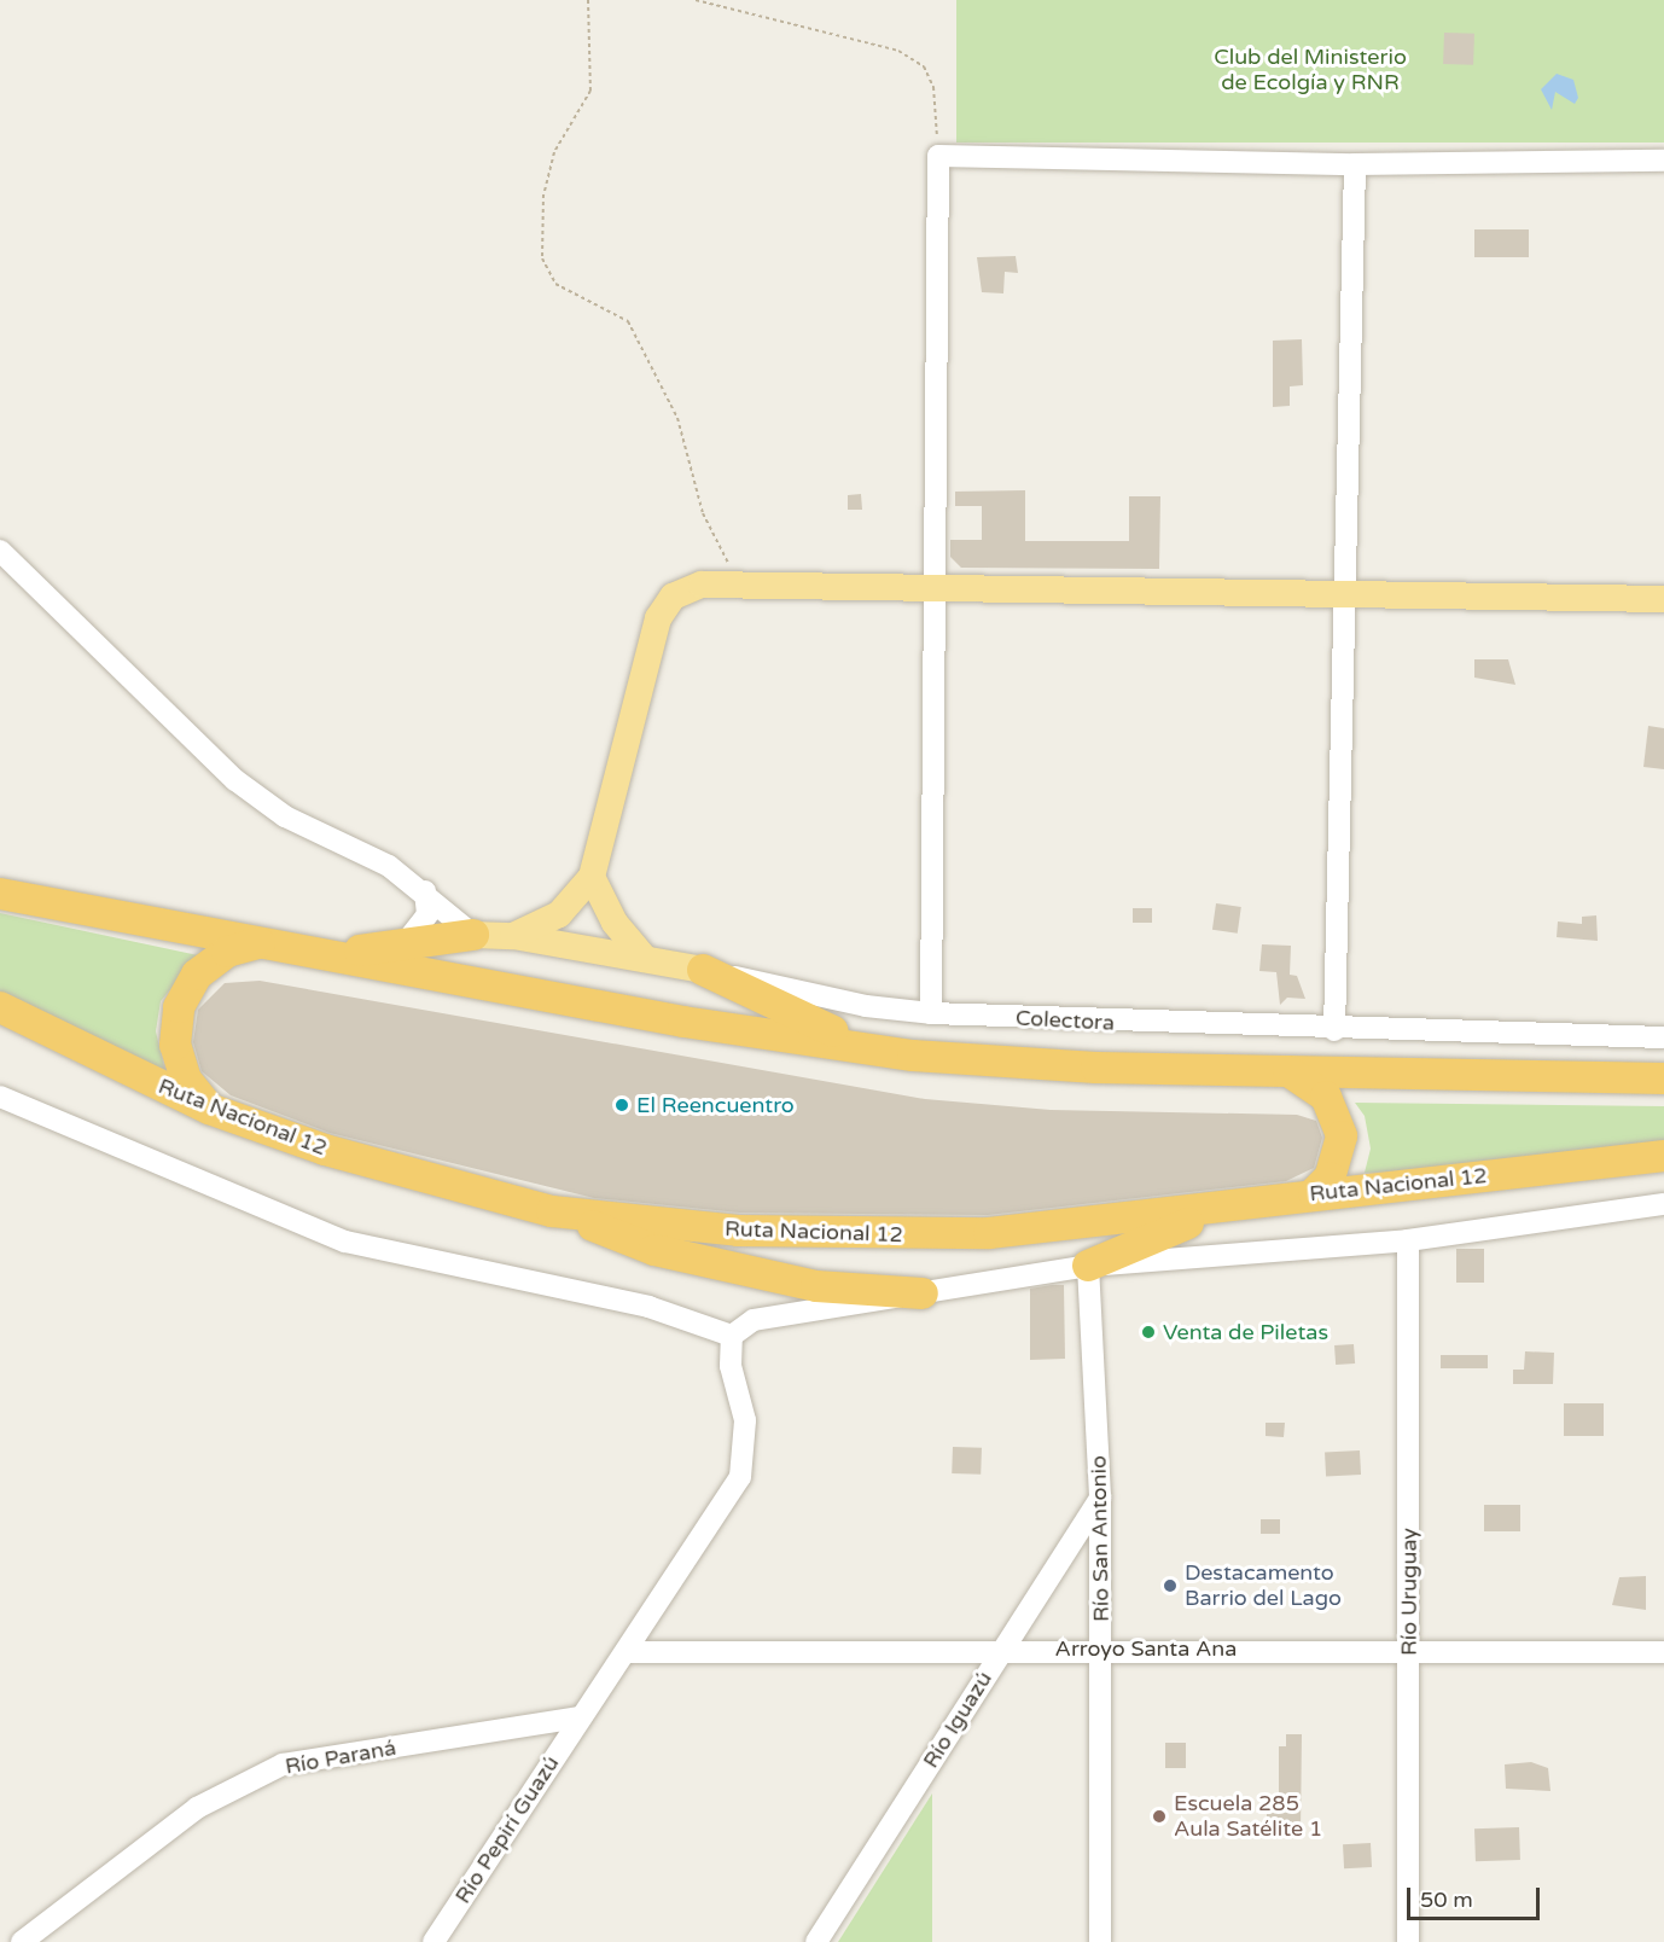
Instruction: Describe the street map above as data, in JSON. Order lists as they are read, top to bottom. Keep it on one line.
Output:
{"streets":{"highway":["Ruta Nacional 12"],"main road":["Colectora"],"street":["Río San Antonio","Río Uruguay","Arroyo Santa Ana","Río Iguazú","Río Paraná","Río Pepirí Guazú"]},"crossings":[["Río San Antonio","Arroyo Santa Ana"],["Río San Antonio","Río Iguazú"],["Río Uruguay","Arroyo Santa Ana"],["Arroyo Santa Ana","Río Iguazú"],["Arroyo Santa Ana","Río Pepirí Guazú"],["Río Paraná","Río Pepirí Guazú"]],"parks":["Club del Ministerio de Ecolgía y RNR"],"places":["El Reencuentro","Venta de Piletas","Destacamento Barrio del Lago","Escuela 285 Aula Satélite 1"],"scale_bar":"50 m"}
